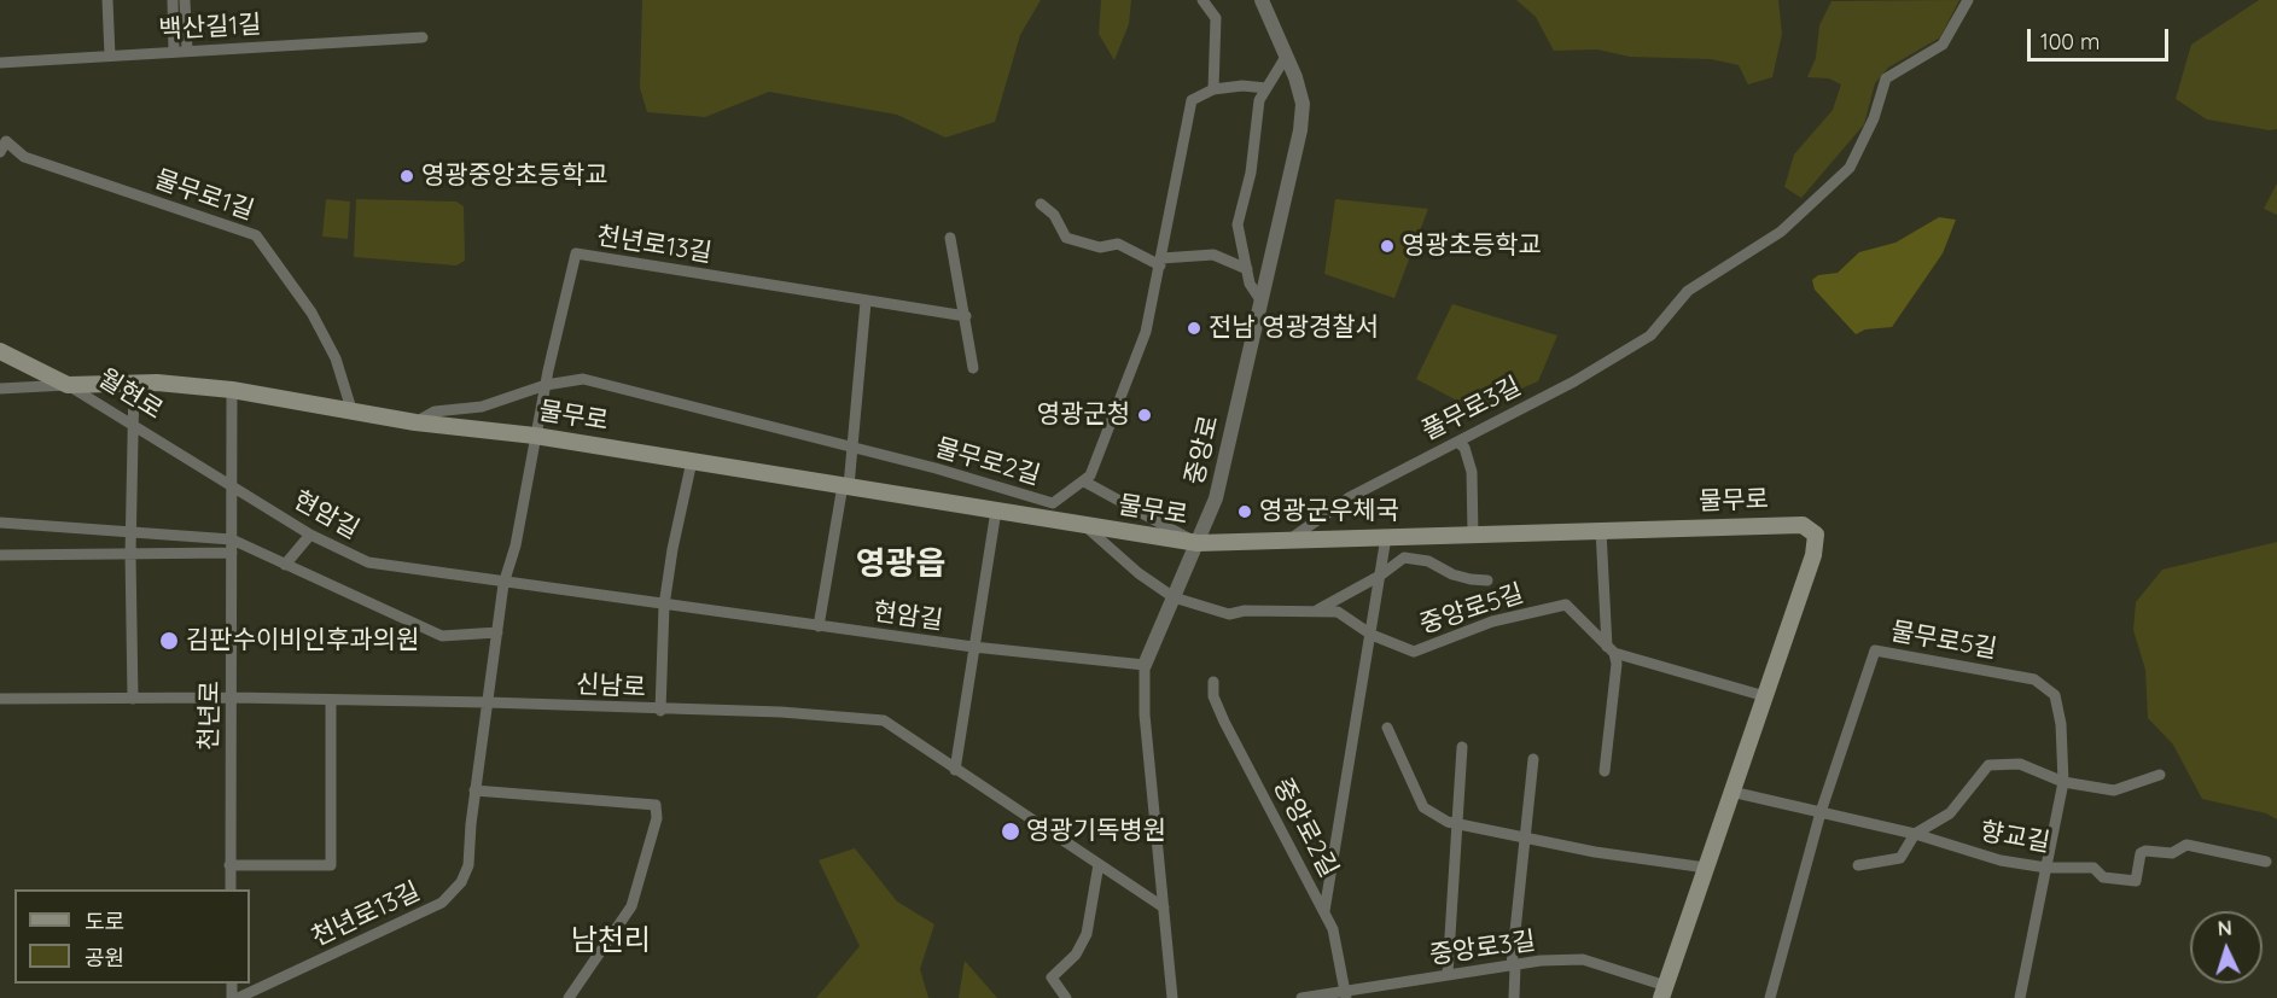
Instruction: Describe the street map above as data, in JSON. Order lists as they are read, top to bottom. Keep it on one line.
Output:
{"streets":{"main road":["월현로","물무로"],"street":["백산길1길","물무로1길","천년로13길","풀무로3길","중앙로","물무로2길","현암길","중앙로5길","물무로5길","신남로","천년로","중앙로2길","향교길","중앙로3길"]},"crossings":[["물무로1길","물무로"],["천년로13길","물무로"],["천년로13길","물무로2길"],["천년로13길","현암길"],["천년로13길","신남로"],["월현로","물무로"],["월현로","현암길"],["월현로","천년로"],["풀무로3길","물무로"],["물무로","중앙로"],["물무로","물무로2길"],["물무로","중앙로5길"],["물무로","천년로"],["물무로","향교길"],["물무로","중앙로3길"],["중앙로","현암길"],["중앙로","중앙로5길"],["중앙로","신남로"],["현암길","천년로"],["물무로5길","향교길"],["신남로","천년로"],["중앙로2길","중앙로3길"]],"districts":["영광읍","남천리"],"places":["영광중앙초등학교","영광초등학교","전남 영광경찰서","영광군청","영광군우체국","김판수이비인후과의원","영광기독병원"],"legend":["도로","공원"],"scale_bar":"100 m","north":"top"}
